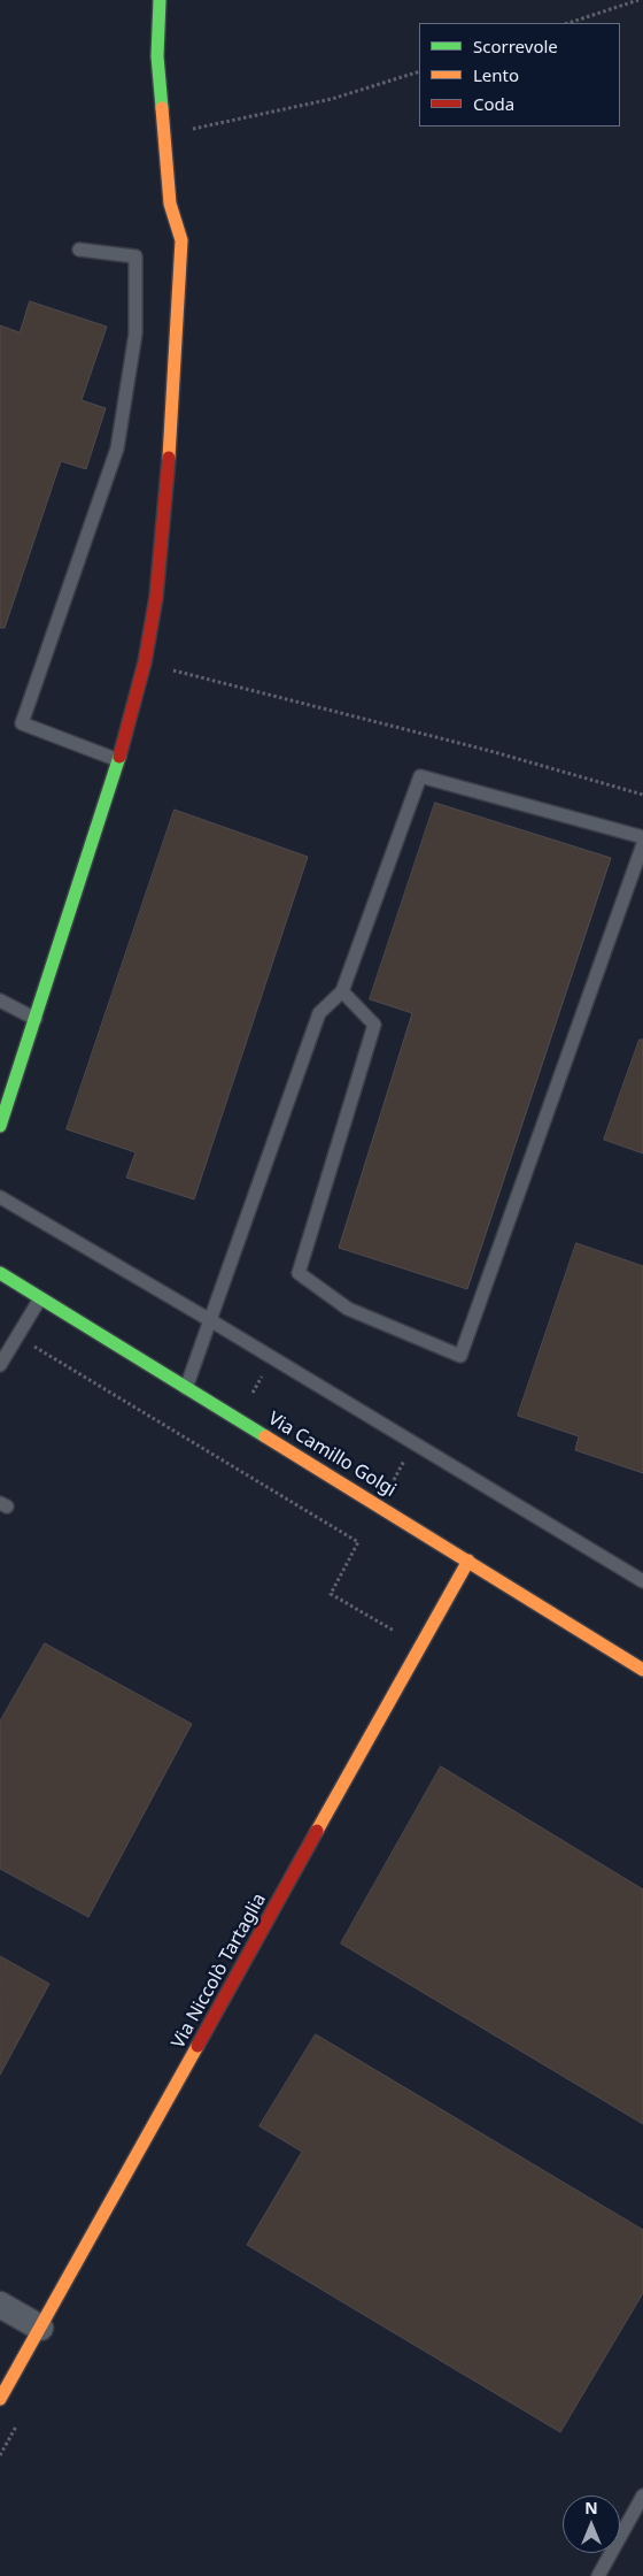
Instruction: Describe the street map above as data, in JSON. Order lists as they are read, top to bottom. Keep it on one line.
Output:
{"streets":{"street":["Via Camillo Golgi","Via Niccolò Tartaglia"]},"crossings":[["Via Camillo Golgi","Via Niccolò Tartaglia"]],"legend":["Scorrevole","Lento","Coda"],"north":"top"}
